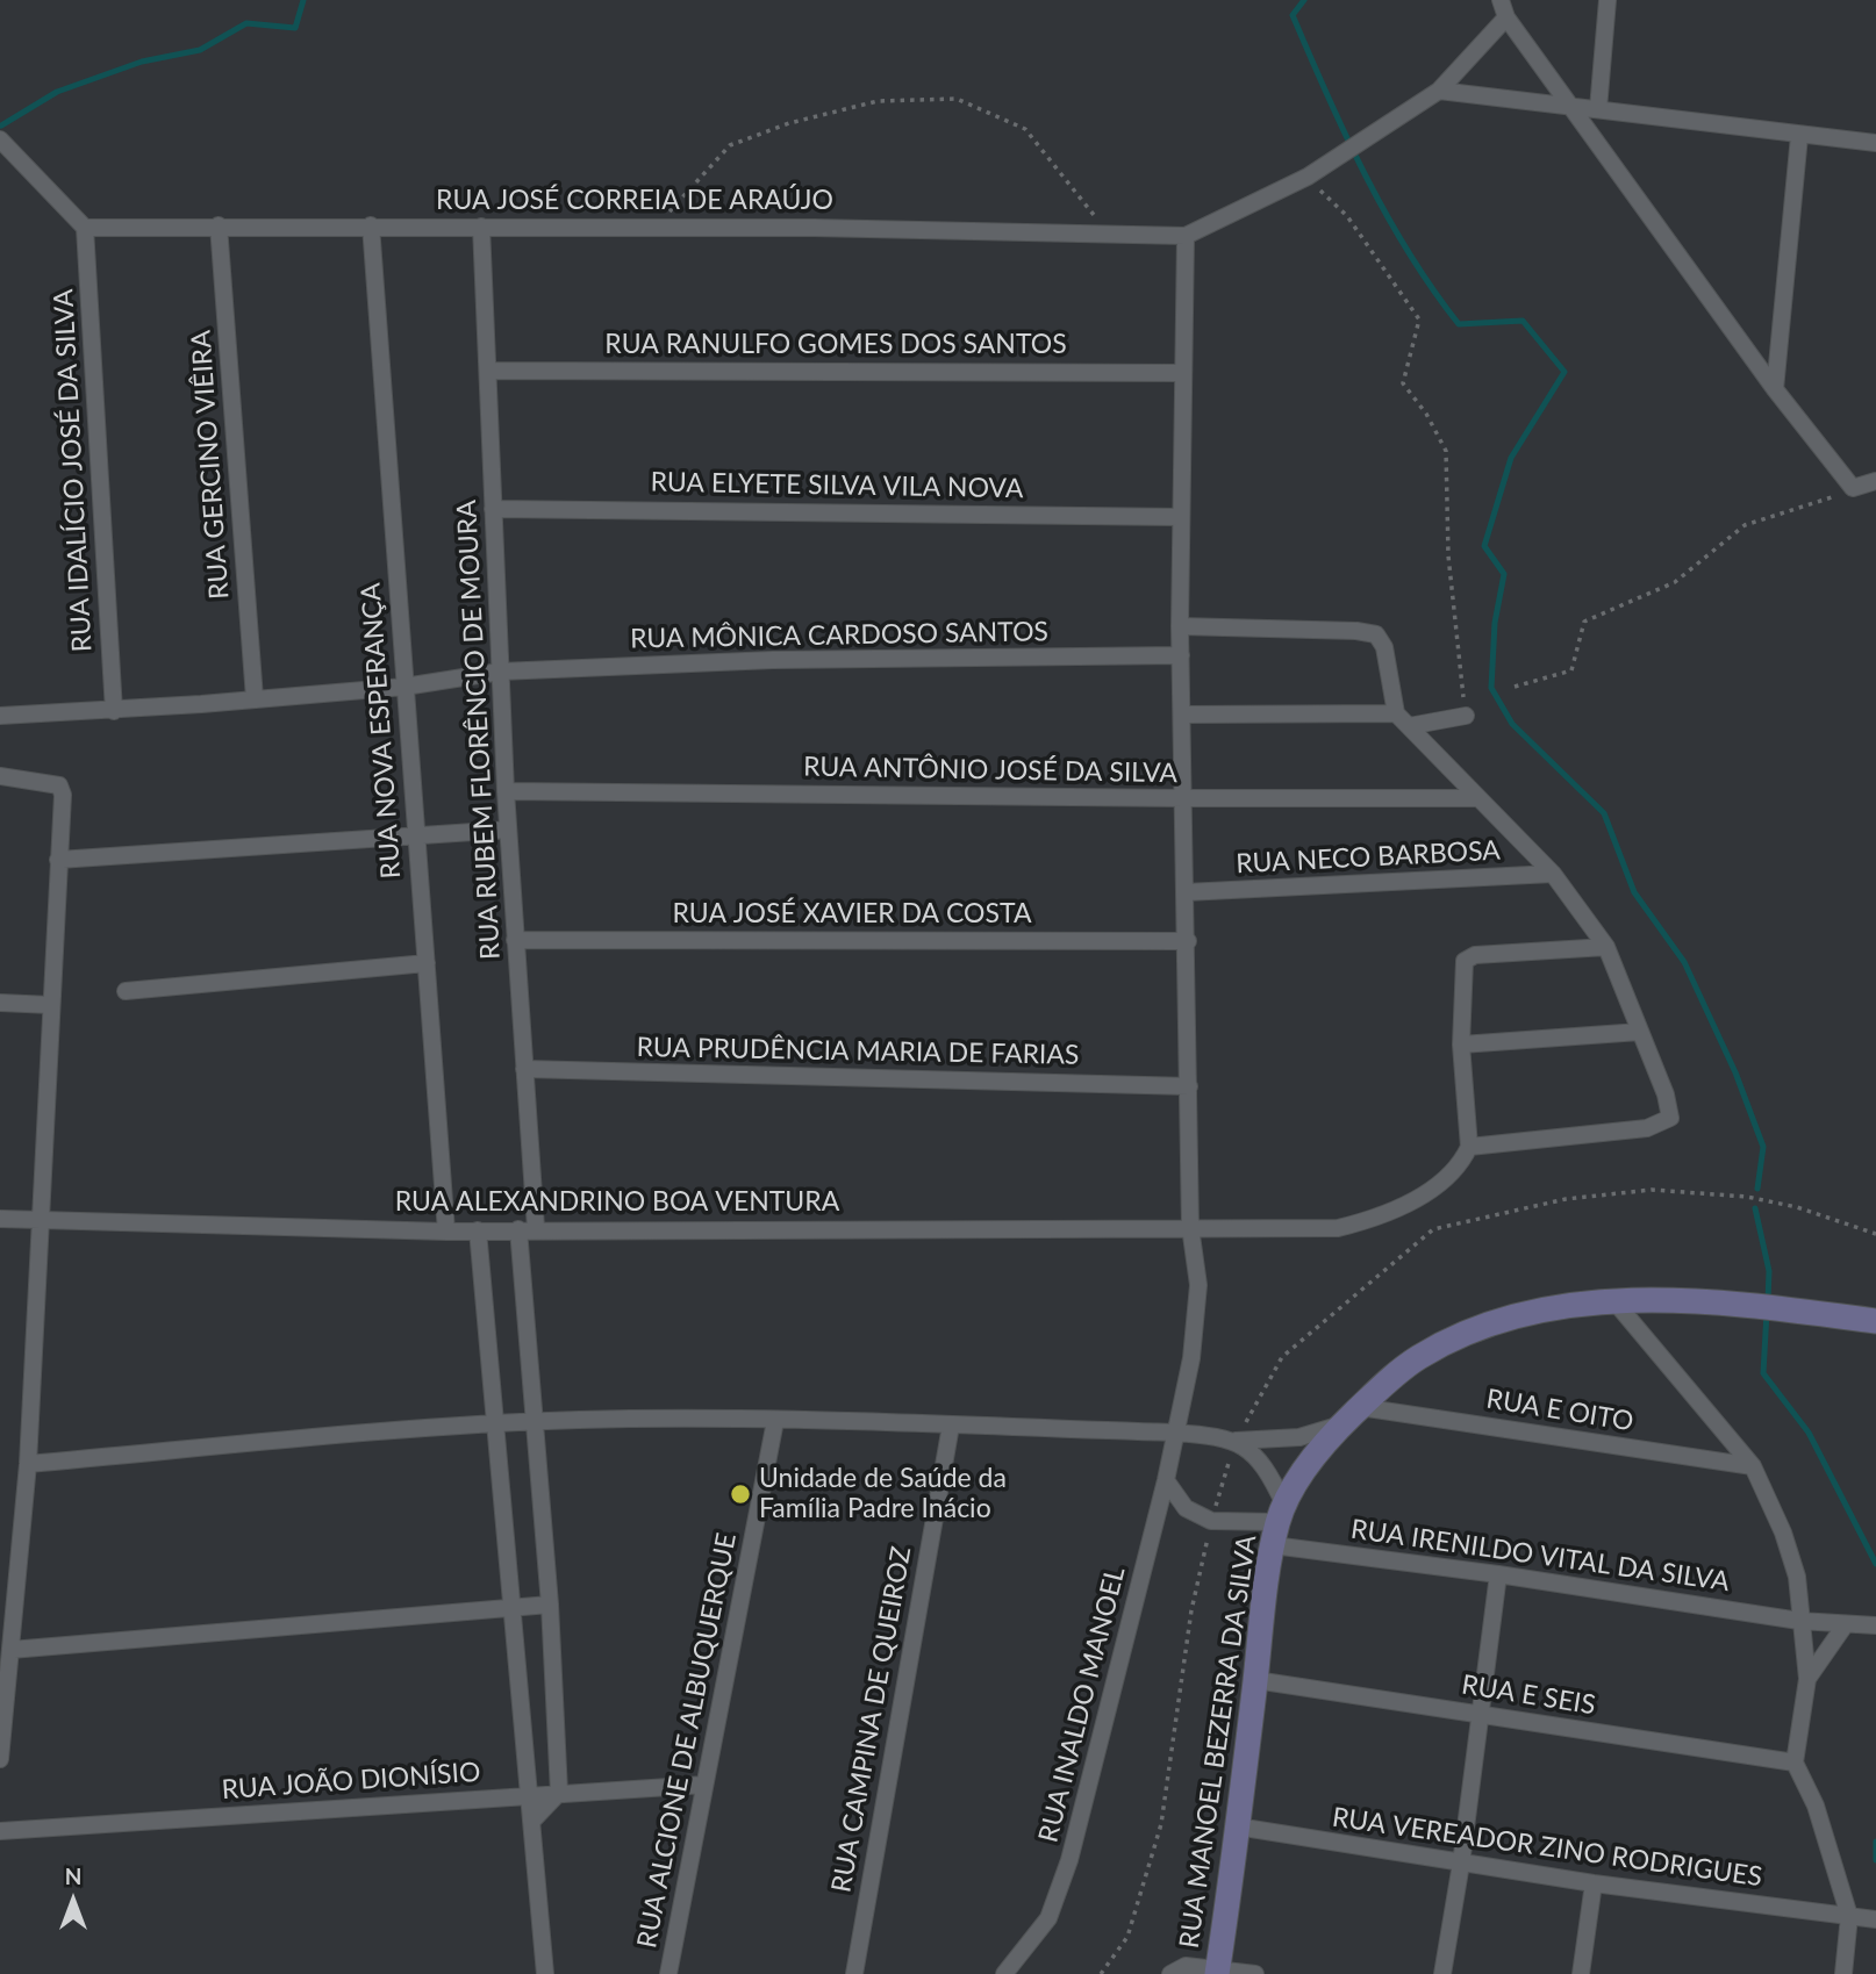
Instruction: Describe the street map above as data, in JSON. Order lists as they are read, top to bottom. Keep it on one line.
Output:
{"streets":{"street":["RUA JOSÉ CORREIA DE ARAÚJO","RUA RANULFO GOMES DOS SANTOS","RUA GERCINO VIÊIRA","RUA IDALÍCIO JOSÉ DA SILVA","RUA ELYETE SILVA VILA NOVA","RUA MÔNICA CARDOSO SANTOS","RUA RUBEM FLORÊNCIO DE MOURA","RUA NOVA ESPERANÇA","RUA ANTÔNIO JOSÉ DA SILVA","RUA NECO BARBOSA","RUA JOSÉ XAVIER DA COSTA","RUA PRUDÊNCIA MARIA DE FARIAS","RUA ALEXANDRINO BOA VENTURA","RUA E OITO","RUA IRENILDO VITAL DA SILVA","RUA E SEIS","RUA INALDO MANOEL","RUA CAMPINA DE QUEIROZ","RUA ALCIONE DE ALBUQUERQUE","RUA MANOEL BEZERRA DA SILVA","RUA JOÃO DIONÍSIO","RUA VEREADOR ZINO RODRIGUES"]},"crossings":[["RUA JOSÉ CORREIA DE ARAÚJO","RUA GERCINO VIÊIRA"],["RUA JOSÉ CORREIA DE ARAÚJO","RUA IDALÍCIO JOSÉ DA SILVA"],["RUA JOSÉ CORREIA DE ARAÚJO","RUA RUBEM FLORÊNCIO DE MOURA"],["RUA JOSÉ CORREIA DE ARAÚJO","RUA NOVA ESPERANÇA"],["RUA JOSÉ CORREIA DE ARAÚJO","RUA INALDO MANOEL"],["RUA RANULFO GOMES DOS SANTOS","RUA RUBEM FLORÊNCIO DE MOURA"],["RUA RANULFO GOMES DOS SANTOS","RUA INALDO MANOEL"],["RUA GERCINO VIÊIRA","RUA MÔNICA CARDOSO SANTOS"],["RUA IDALÍCIO JOSÉ DA SILVA","RUA MÔNICA CARDOSO SANTOS"],["RUA ELYETE SILVA VILA NOVA","RUA RUBEM FLORÊNCIO DE MOURA"],["RUA ELYETE SILVA VILA NOVA","RUA INALDO MANOEL"],["RUA MÔNICA CARDOSO SANTOS","RUA RUBEM FLORÊNCIO DE MOURA"],["RUA MÔNICA CARDOSO SANTOS","RUA NOVA ESPERANÇA"],["RUA MÔNICA CARDOSO SANTOS","RUA INALDO MANOEL"],["RUA RUBEM FLORÊNCIO DE MOURA","RUA ANTÔNIO JOSÉ DA SILVA"],["RUA RUBEM FLORÊNCIO DE MOURA","RUA JOSÉ XAVIER DA COSTA"],["RUA RUBEM FLORÊNCIO DE MOURA","RUA PRUDÊNCIA MARIA DE FARIAS"],["RUA RUBEM FLORÊNCIO DE MOURA","RUA ALEXANDRINO BOA VENTURA"],["RUA RUBEM FLORÊNCIO DE MOURA","RUA JOÃO DIONÍSIO"],["RUA NOVA ESPERANÇA","RUA ALEXANDRINO BOA VENTURA"],["RUA ANTÔNIO JOSÉ DA SILVA","RUA INALDO MANOEL"],["RUA NECO BARBOSA","RUA INALDO MANOEL"],["RUA JOSÉ XAVIER DA COSTA","RUA INALDO MANOEL"],["RUA PRUDÊNCIA MARIA DE FARIAS","RUA INALDO MANOEL"],["RUA ALEXANDRINO BOA VENTURA","RUA INALDO MANOEL"],["RUA E OITO","RUA MANOEL BEZERRA DA SILVA"],["RUA IRENILDO VITAL DA SILVA","RUA MANOEL BEZERRA DA SILVA"],["RUA E SEIS","RUA MANOEL BEZERRA DA SILVA"],["RUA ALCIONE DE ALBUQUERQUE","RUA JOÃO DIONÍSIO"],["RUA MANOEL BEZERRA DA SILVA","RUA VEREADOR ZINO RODRIGUES"]],"places":["Unidade de Saúde da Família Padre Inácio"],"north":"top"}
